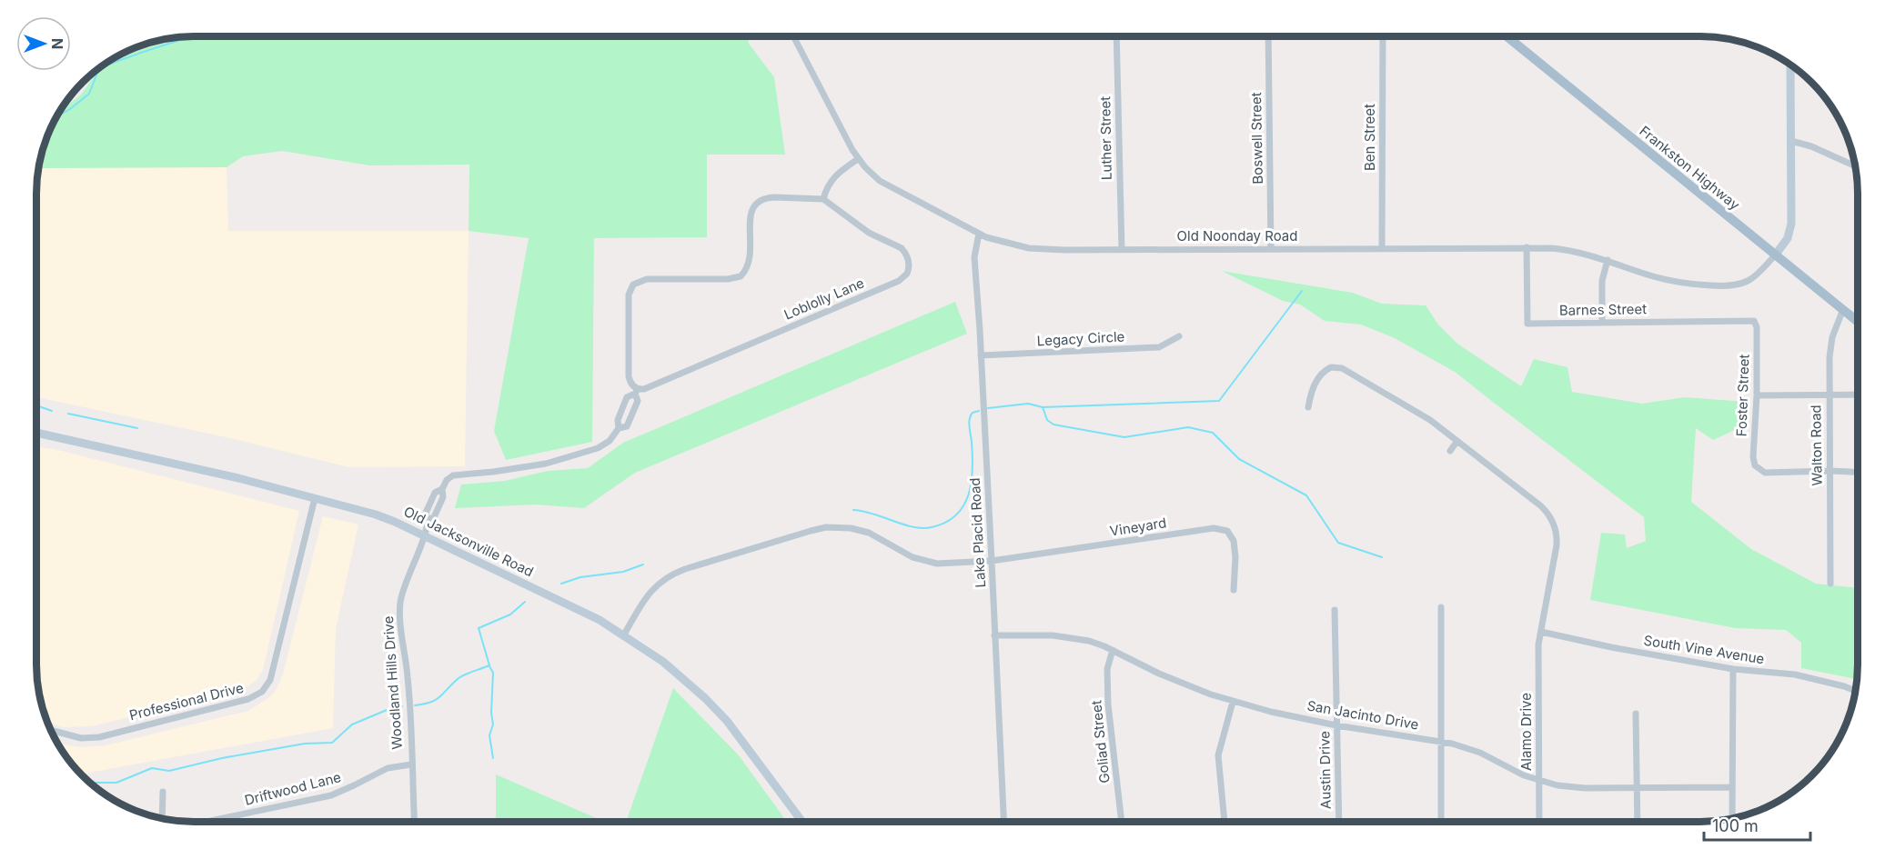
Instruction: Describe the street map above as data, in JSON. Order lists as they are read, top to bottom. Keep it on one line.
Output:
{"streets":{"main road":["Frankston Highway","Old Jacksonville Road"],"street":["Ben Street","Luther Street","Boswell Street","Old Noonday Road","Loblolly Lane","Barnes Street","Legacy Circle","Foster Street","Walton Road","Vineyard","Lake Placid Road","South Vine Avenue","Woodland Hills Drive","Professional Drive","San Jacinto Drive","Alamo Drive","Goliad Street","Austin Drive","Driftwood Lane"]},"crossings":[["Ben Street","Old Noonday Road"],["Luther Street","Old Noonday Road"],["Boswell Street","Old Noonday Road"],["Frankston Highway","Old Noonday Road"],["Frankston Highway","Walton Road"],["Old Noonday Road","Barnes Street"],["Old Noonday Road","Lake Placid Road"],["Barnes Street","Foster Street"],["Legacy Circle","Lake Placid Road"],["Foster Street","Walton Road"],["Vineyard","Lake Placid Road"],["Lake Placid Road","San Jacinto Drive"],["Old Jacksonville Road","Woodland Hills Drive"],["Old Jacksonville Road","Professional Drive"],["South Vine Avenue","Alamo Drive"],["Woodland Hills Drive","Driftwood Lane"],["San Jacinto Drive","Alamo Drive"],["San Jacinto Drive","Goliad Street"],["San Jacinto Drive","Austin Drive"]],"scale_bar":"100 m","north":"right"}
